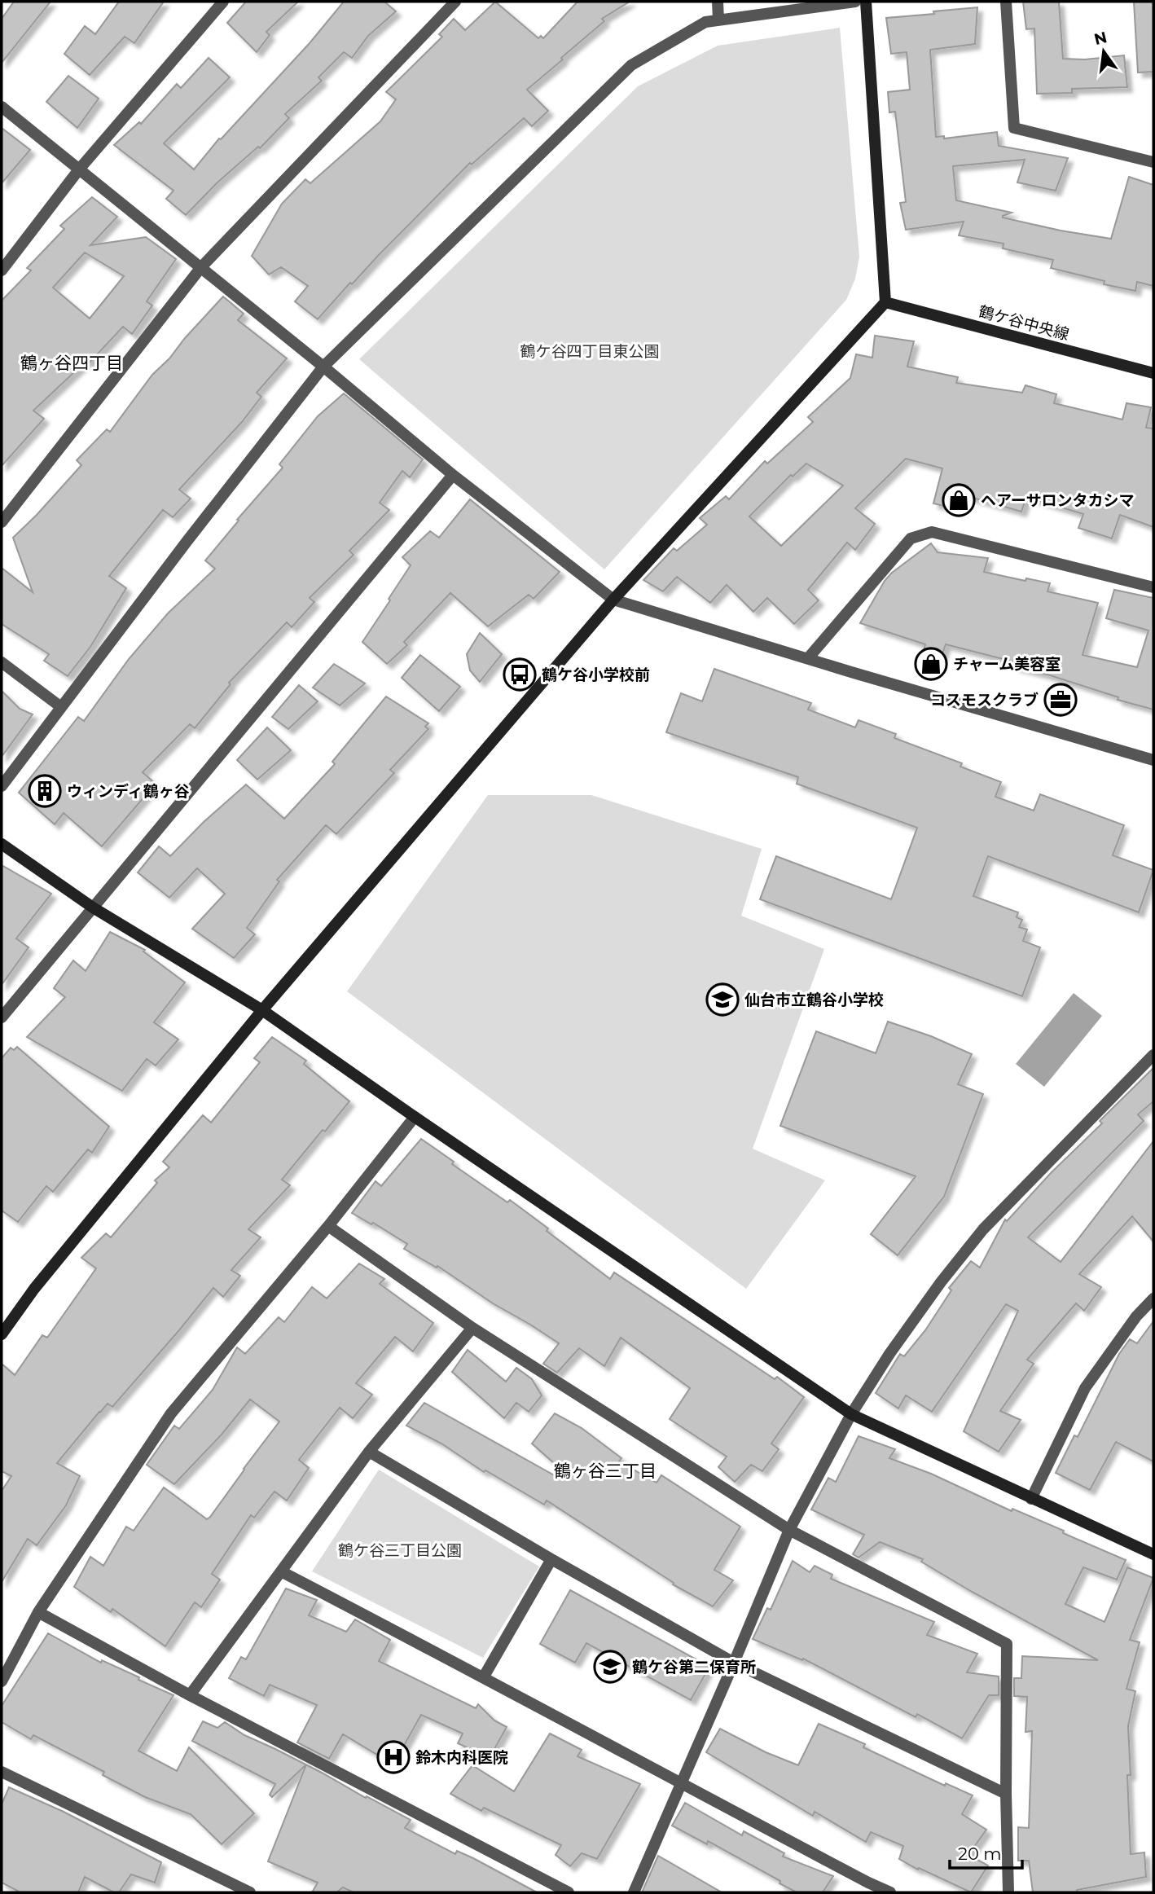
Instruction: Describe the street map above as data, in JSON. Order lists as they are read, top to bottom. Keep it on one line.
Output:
{"streets":{"street":["鶴ケ谷中央線"]},"districts":["鶴ヶ谷四丁目","鶴ヶ谷三丁目"],"parks":["鶴ケ谷四丁目東公園","鶴ケ谷三丁目公園"],"places":{"shop":["ヘアーサロンタカシマ","チャーム美容室"],"bus stop":["鶴ケ谷小学校前"],"office":["コスモスクラブ"],"building":["ウィンディ鶴ヶ谷"],"school or university":["仙台市立鶴谷小学校","鶴ケ谷第二保育所"],"hospital":["鈴木内科医院"]},"scale_bar":"20 m","north":"top"}
